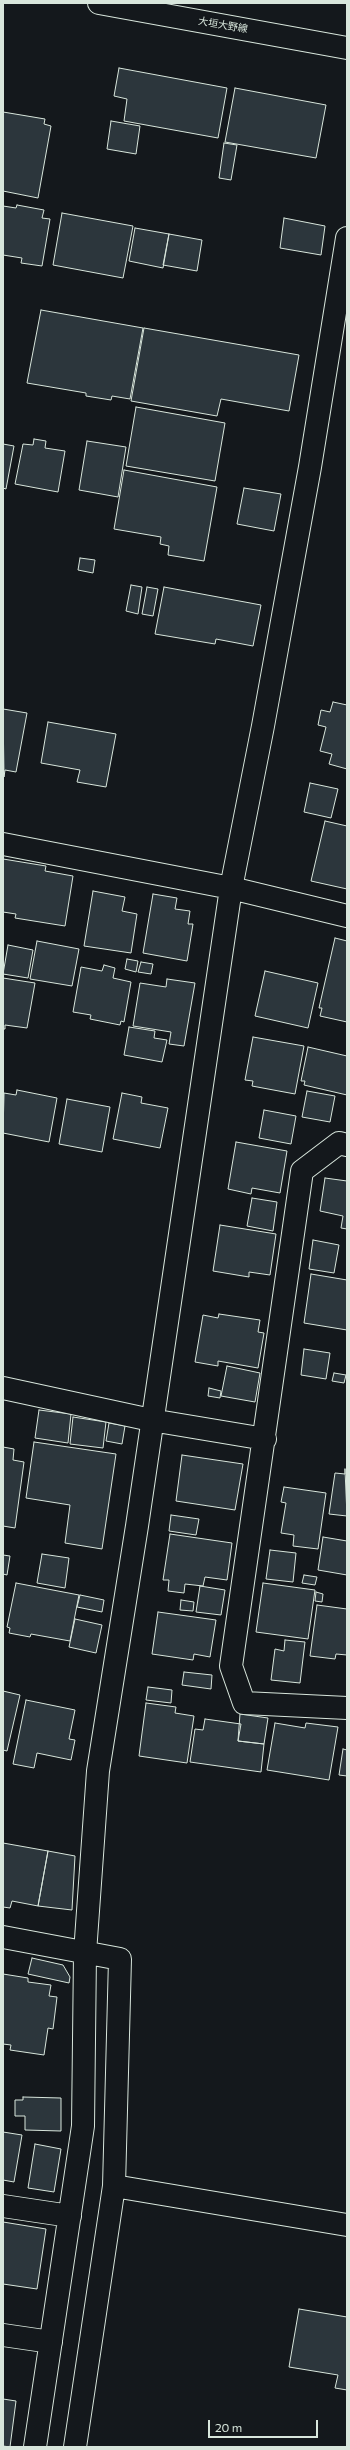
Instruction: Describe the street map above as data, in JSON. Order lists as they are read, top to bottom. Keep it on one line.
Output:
{"streets":{"street":["大垣大野線"]},"scale_bar":"20 m"}
